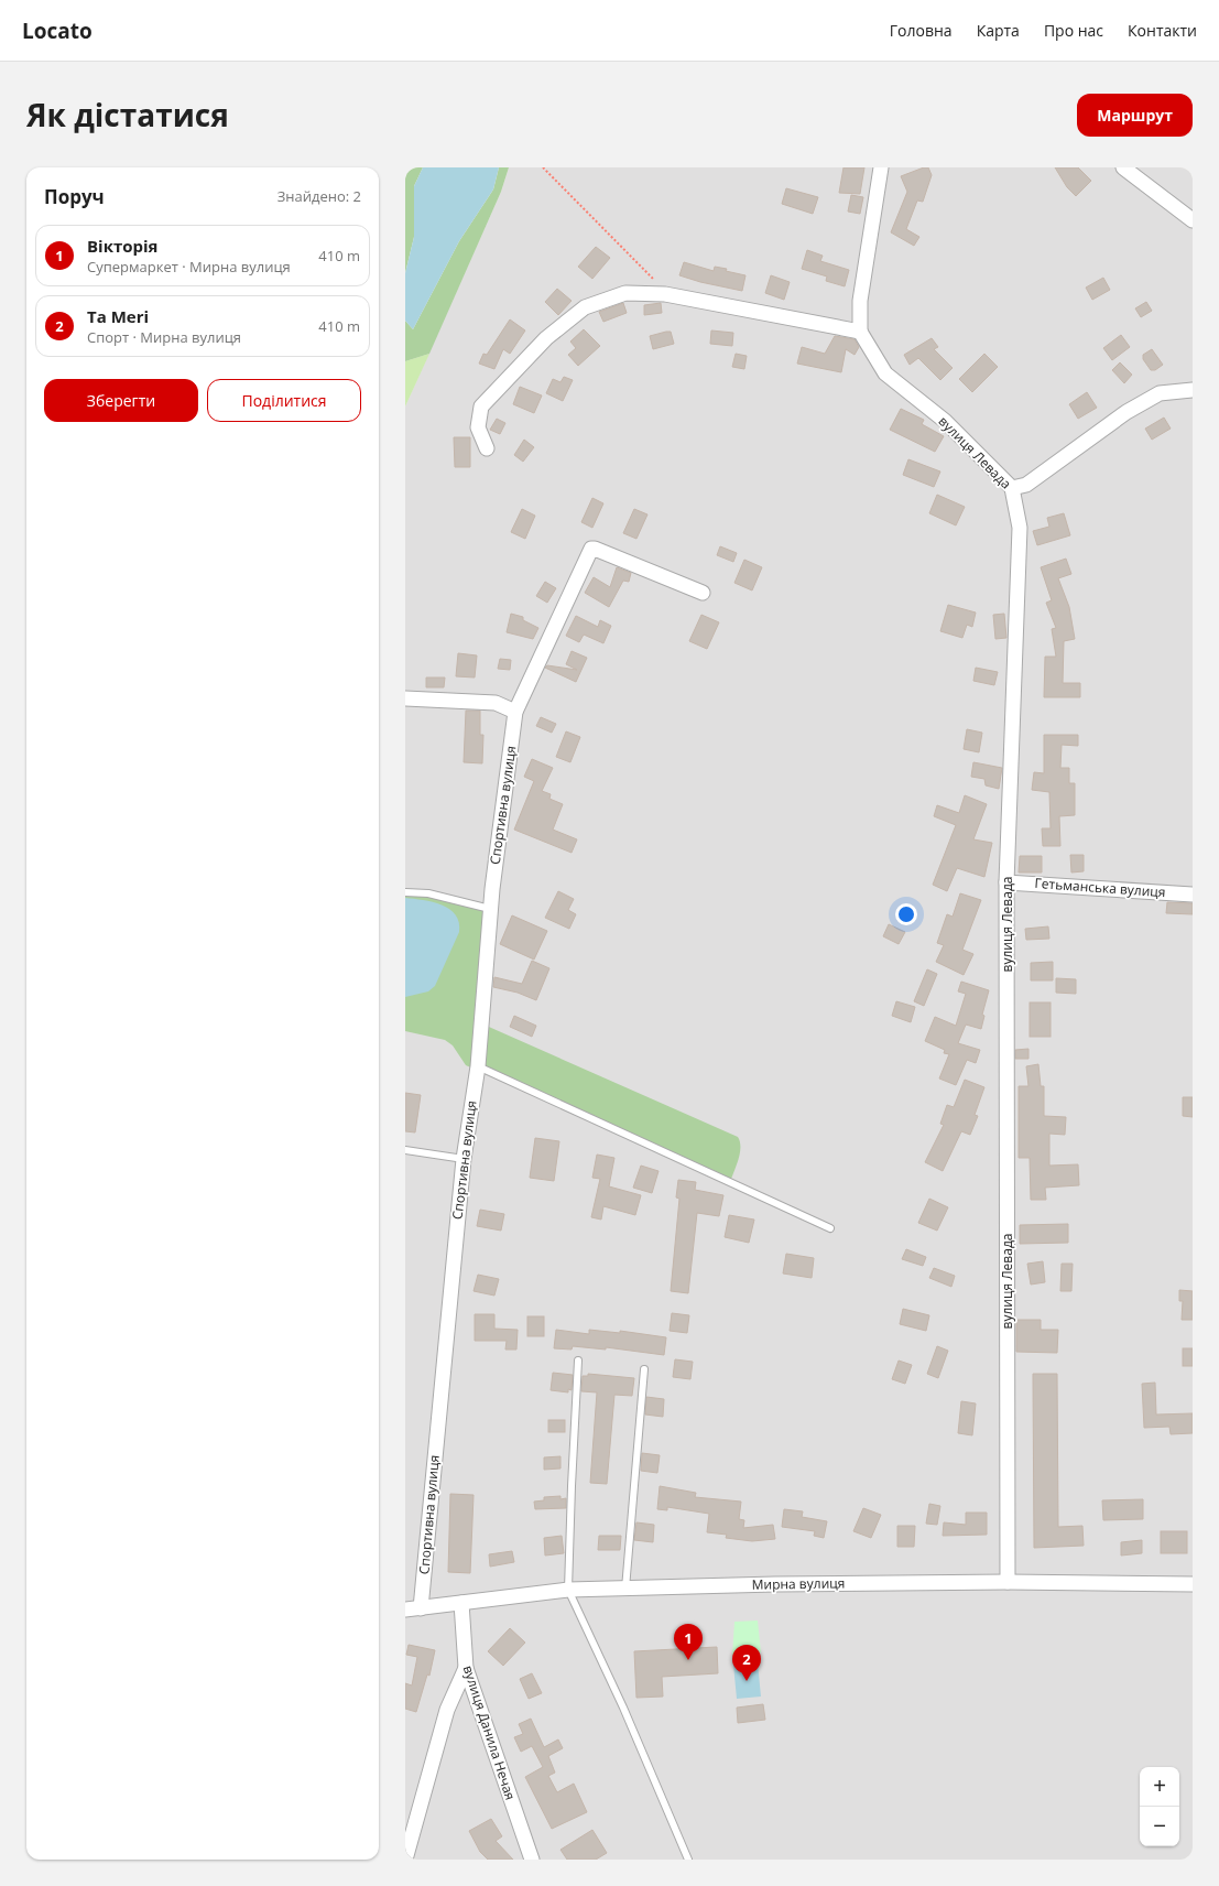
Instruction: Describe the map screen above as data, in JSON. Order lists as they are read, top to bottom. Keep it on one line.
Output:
{"streets":{"street":["вулиця Левада","Спортивна вулиця","Гетьманська вулиця","Мирна вулиця","вулиця Данила Нечая"]},"crossings":[["вулиця Левада","Гетьманська вулиця"],["вулиця Левада","Мирна вулиця"],["Спортивна вулиця","Мирна вулиця"],["Мирна вулиця","вулиця Данила Нечая"]],"page":{"header":"Locato","nav":["Головна","Карта","Про нас","Контакти"],"title":"Як дістатися","buttons":["Маршрут",["Зберегти","Поділитися"]],"heading":["Поруч","Знайдено: 2"],"list":[{"mark":"1","name":"Вікторія","note":"Супермаркет · Мирна вулиця","value":"410 m"},{"mark":"2","name":"Ta Meri","note":"Спорт · Мирна вулиця","value":"410 m"}],"pins":["1","2"],"map_buttons":["+","−"]}}
